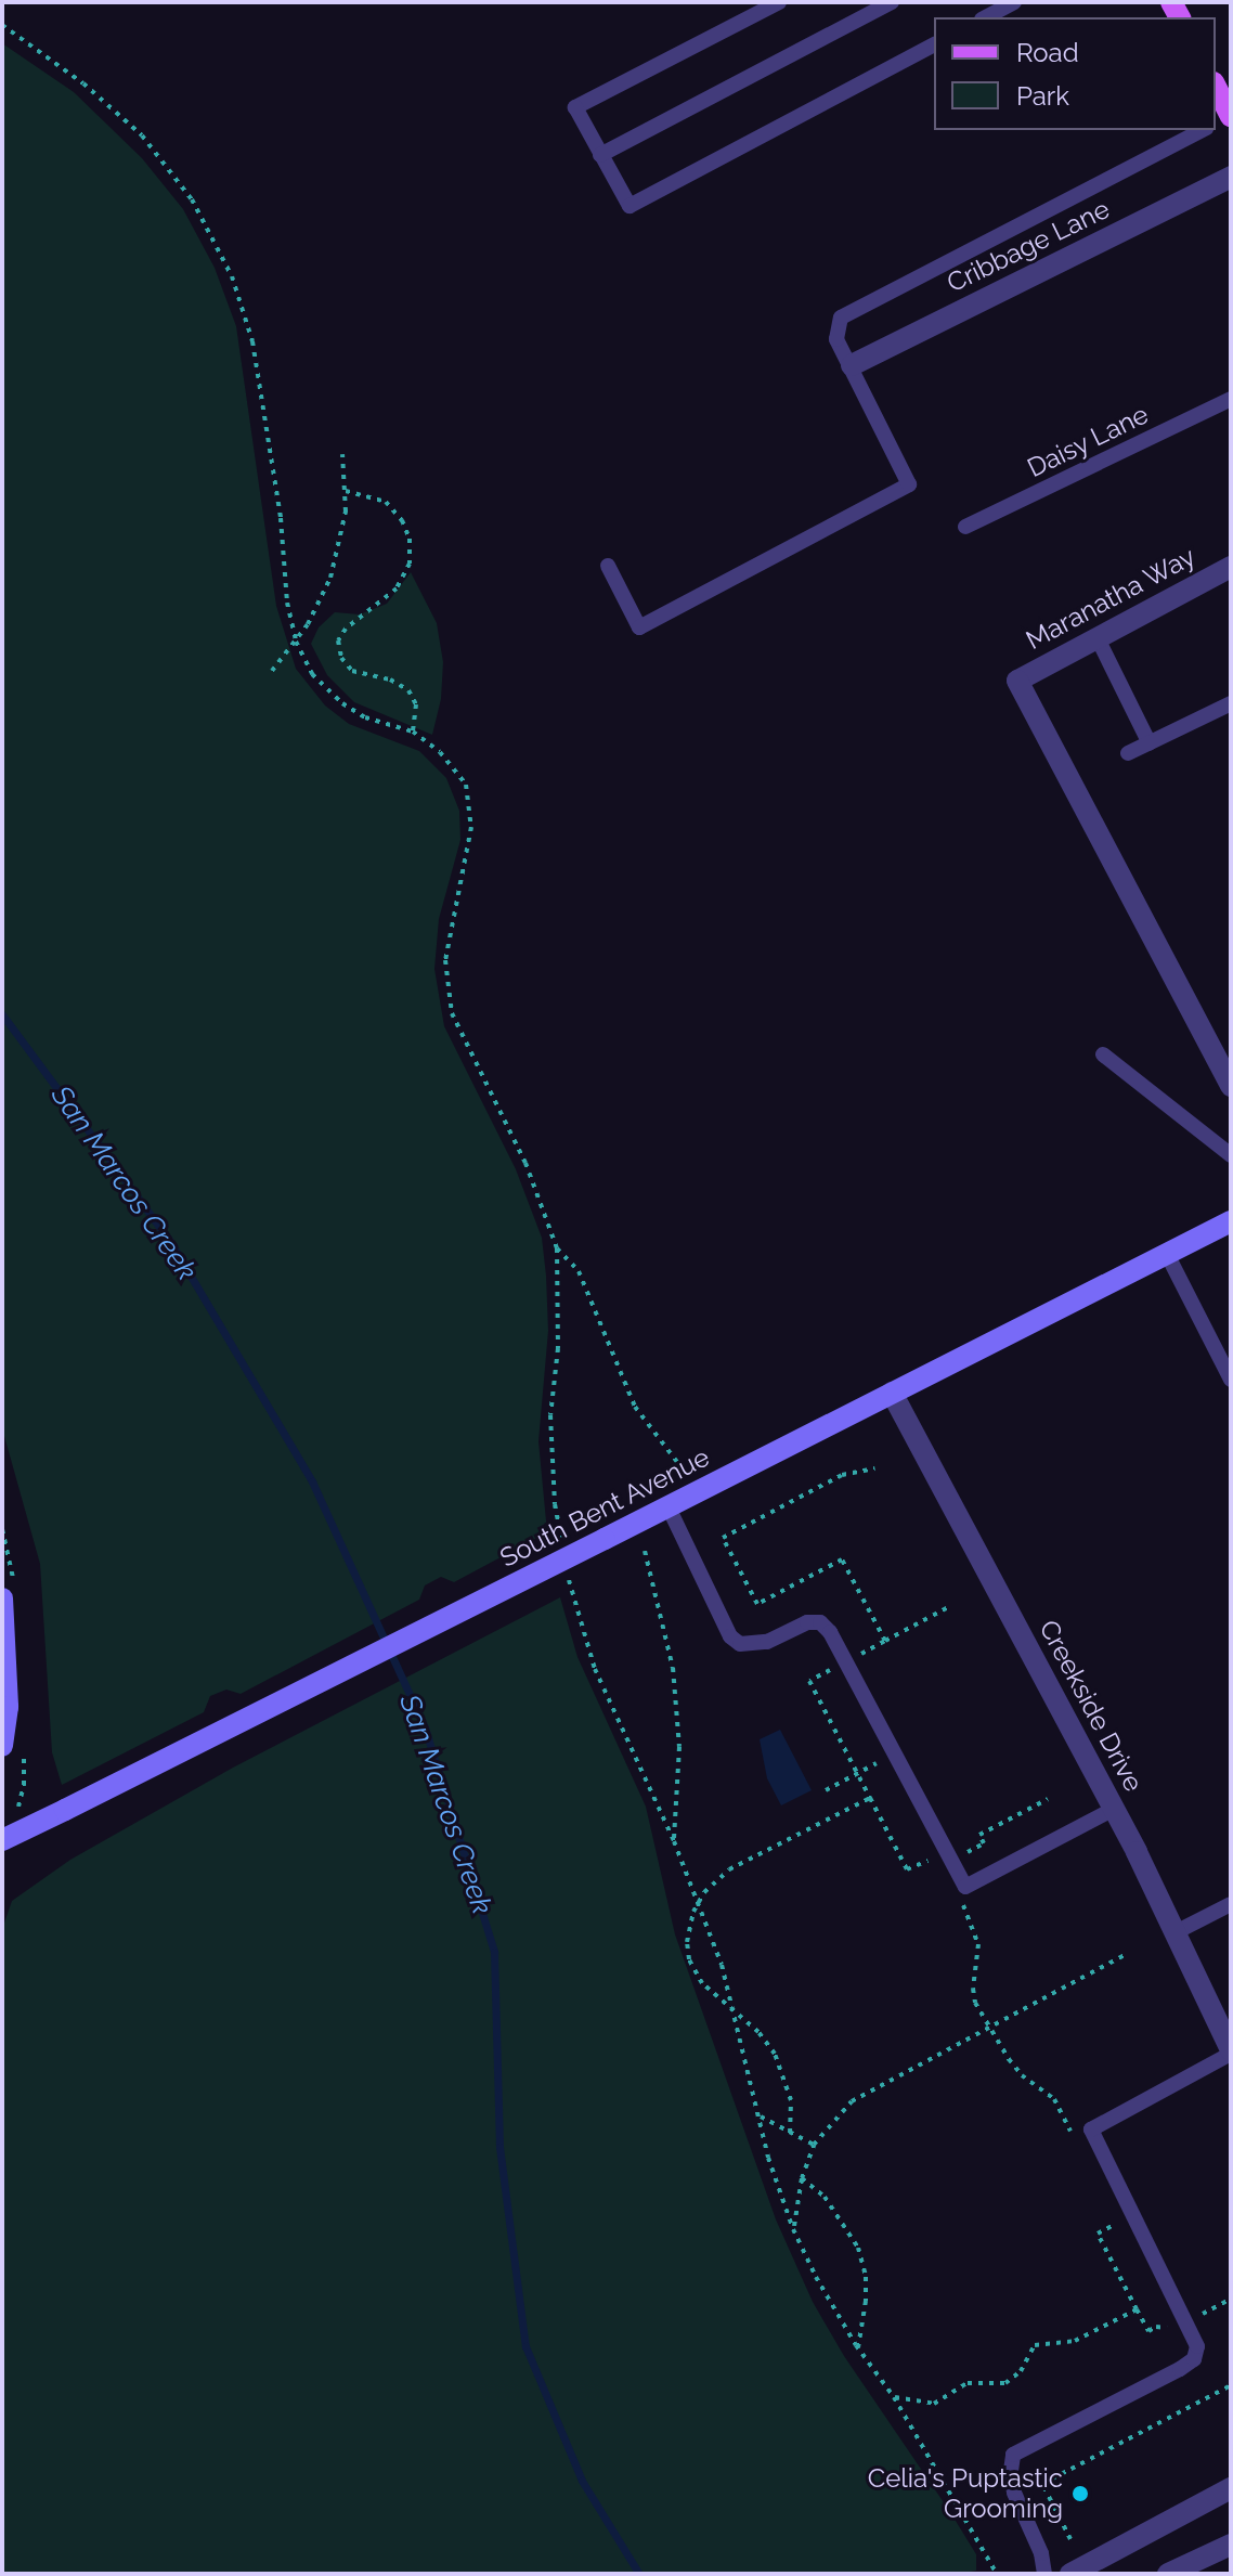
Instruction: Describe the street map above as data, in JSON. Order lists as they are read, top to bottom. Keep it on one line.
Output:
{"streets":{"street":["Cribbage Lane","Maranatha Way","South Bent Avenue","Creekside Drive"],"lane":["Daisy Lane"]},"crossings":[["South Bent Avenue","Creekside Drive"]],"water":["San Marcos Creek"],"places":["Celia's Puptastic Grooming"],"legend":["Road","Park"]}
